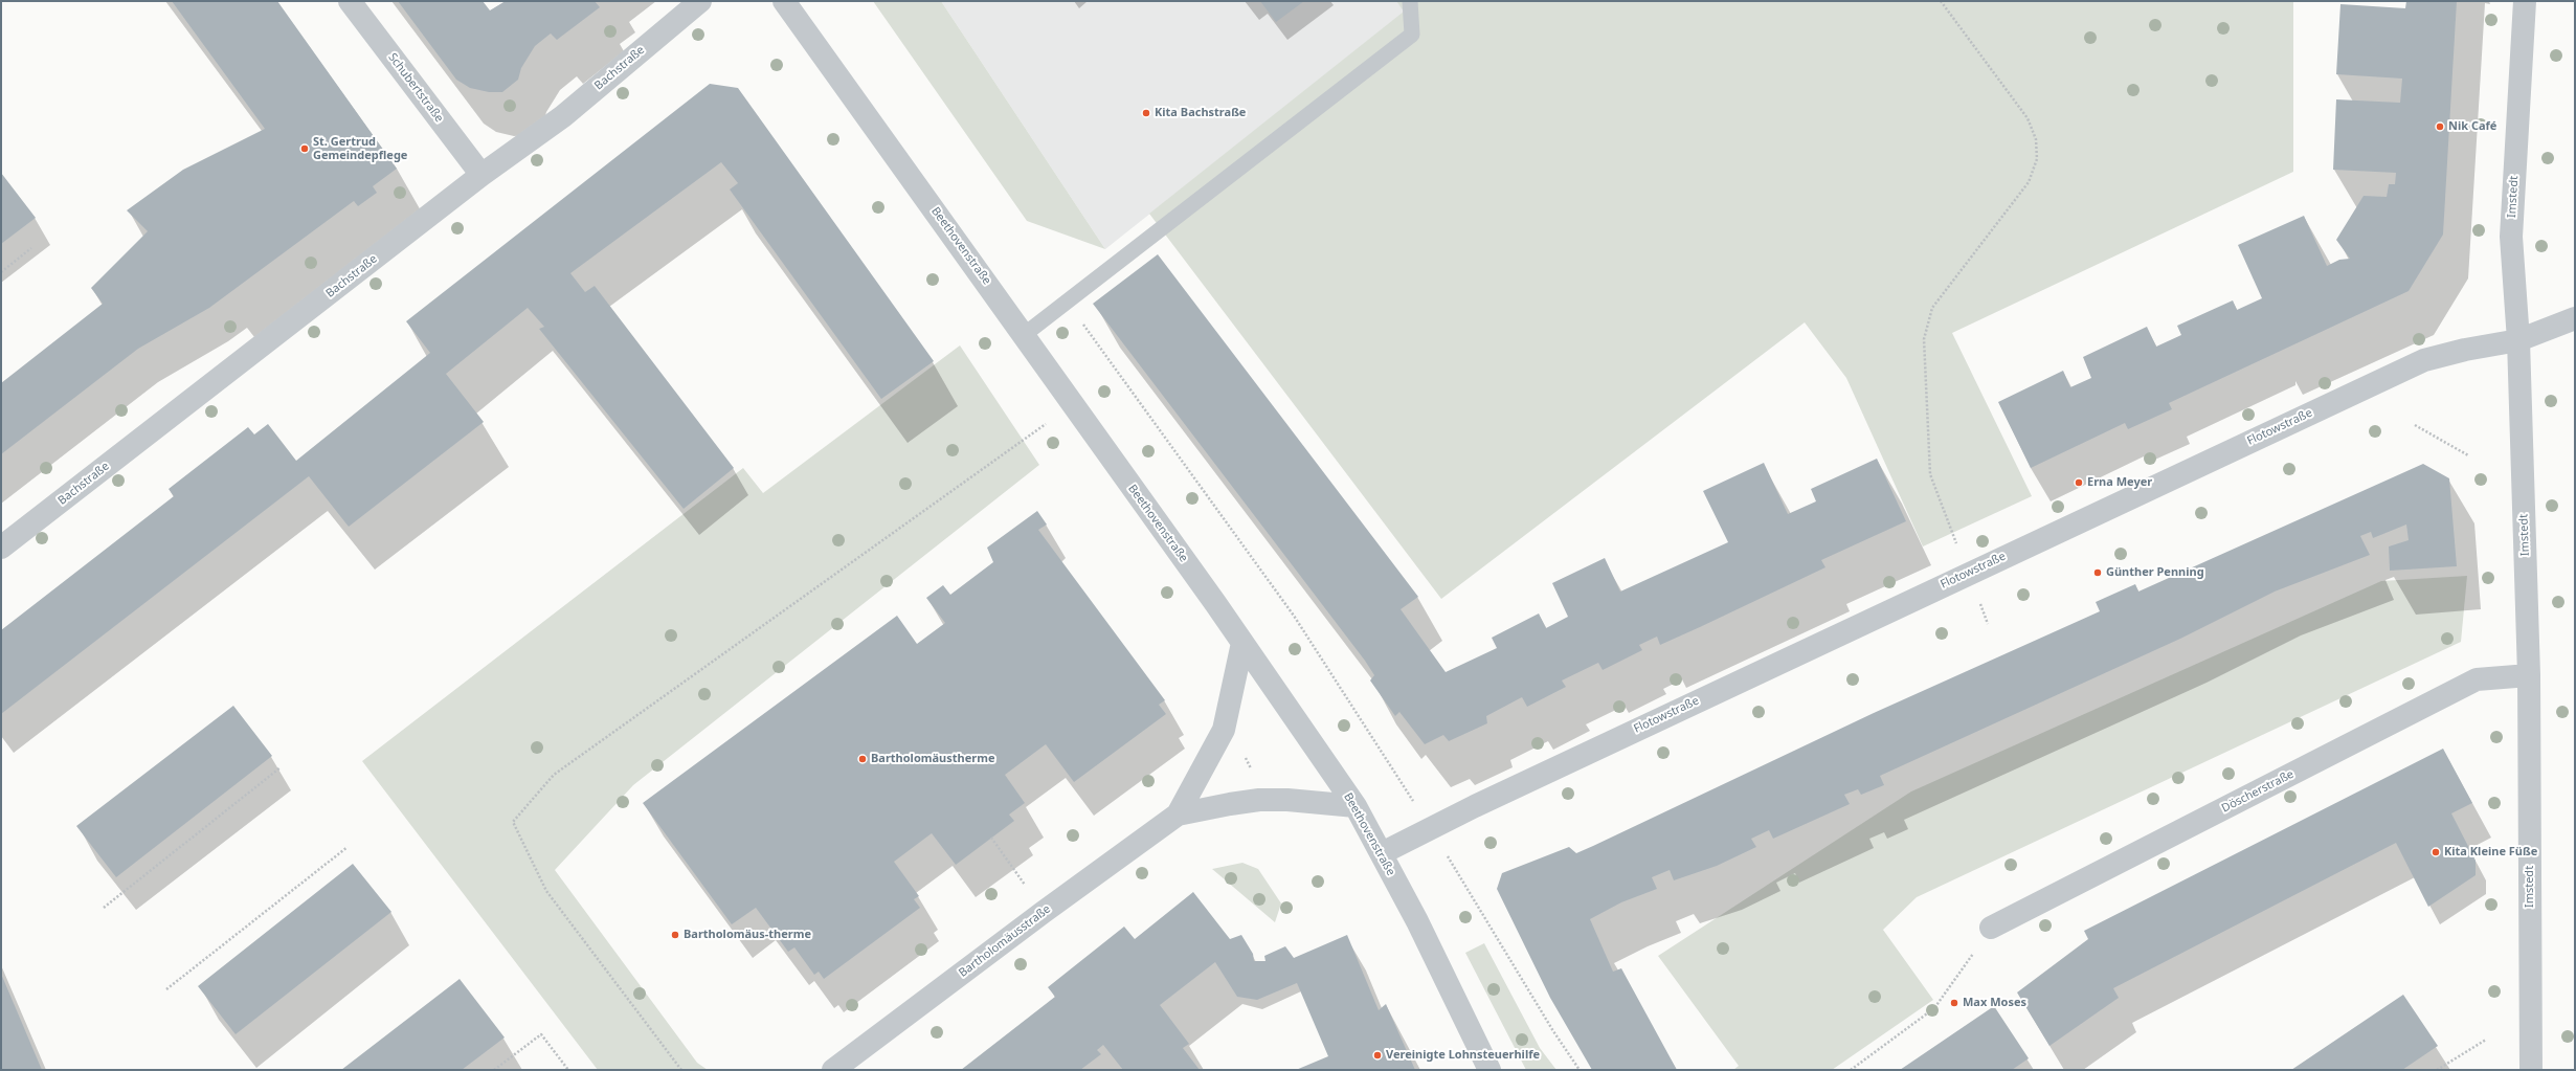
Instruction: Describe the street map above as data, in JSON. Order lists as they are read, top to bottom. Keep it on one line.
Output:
{"streets":{"street":["Bachstraße","Schubertstraße","Imstedt","Beethovenstraße","Flotowstraße","Döscherstraße","Bartholomäusstraße"]},"crossings":[["Bachstraße","Schubertstraße"],["Imstedt","Flotowstraße"],["Imstedt","Döscherstraße"],["Beethovenstraße","Flotowstraße"],["Beethovenstraße","Bartholomäusstraße"]],"places":["Kita Bachstraße","Nik Café","St. Gertrud Gemeindepflege","Erna Meyer","Günther Penning","Bartholomäustherme","Kita Kleine Füße","Bartholomäus-therme","Max Moses","Vereinigte Lohnsteuerhilfe"]}
